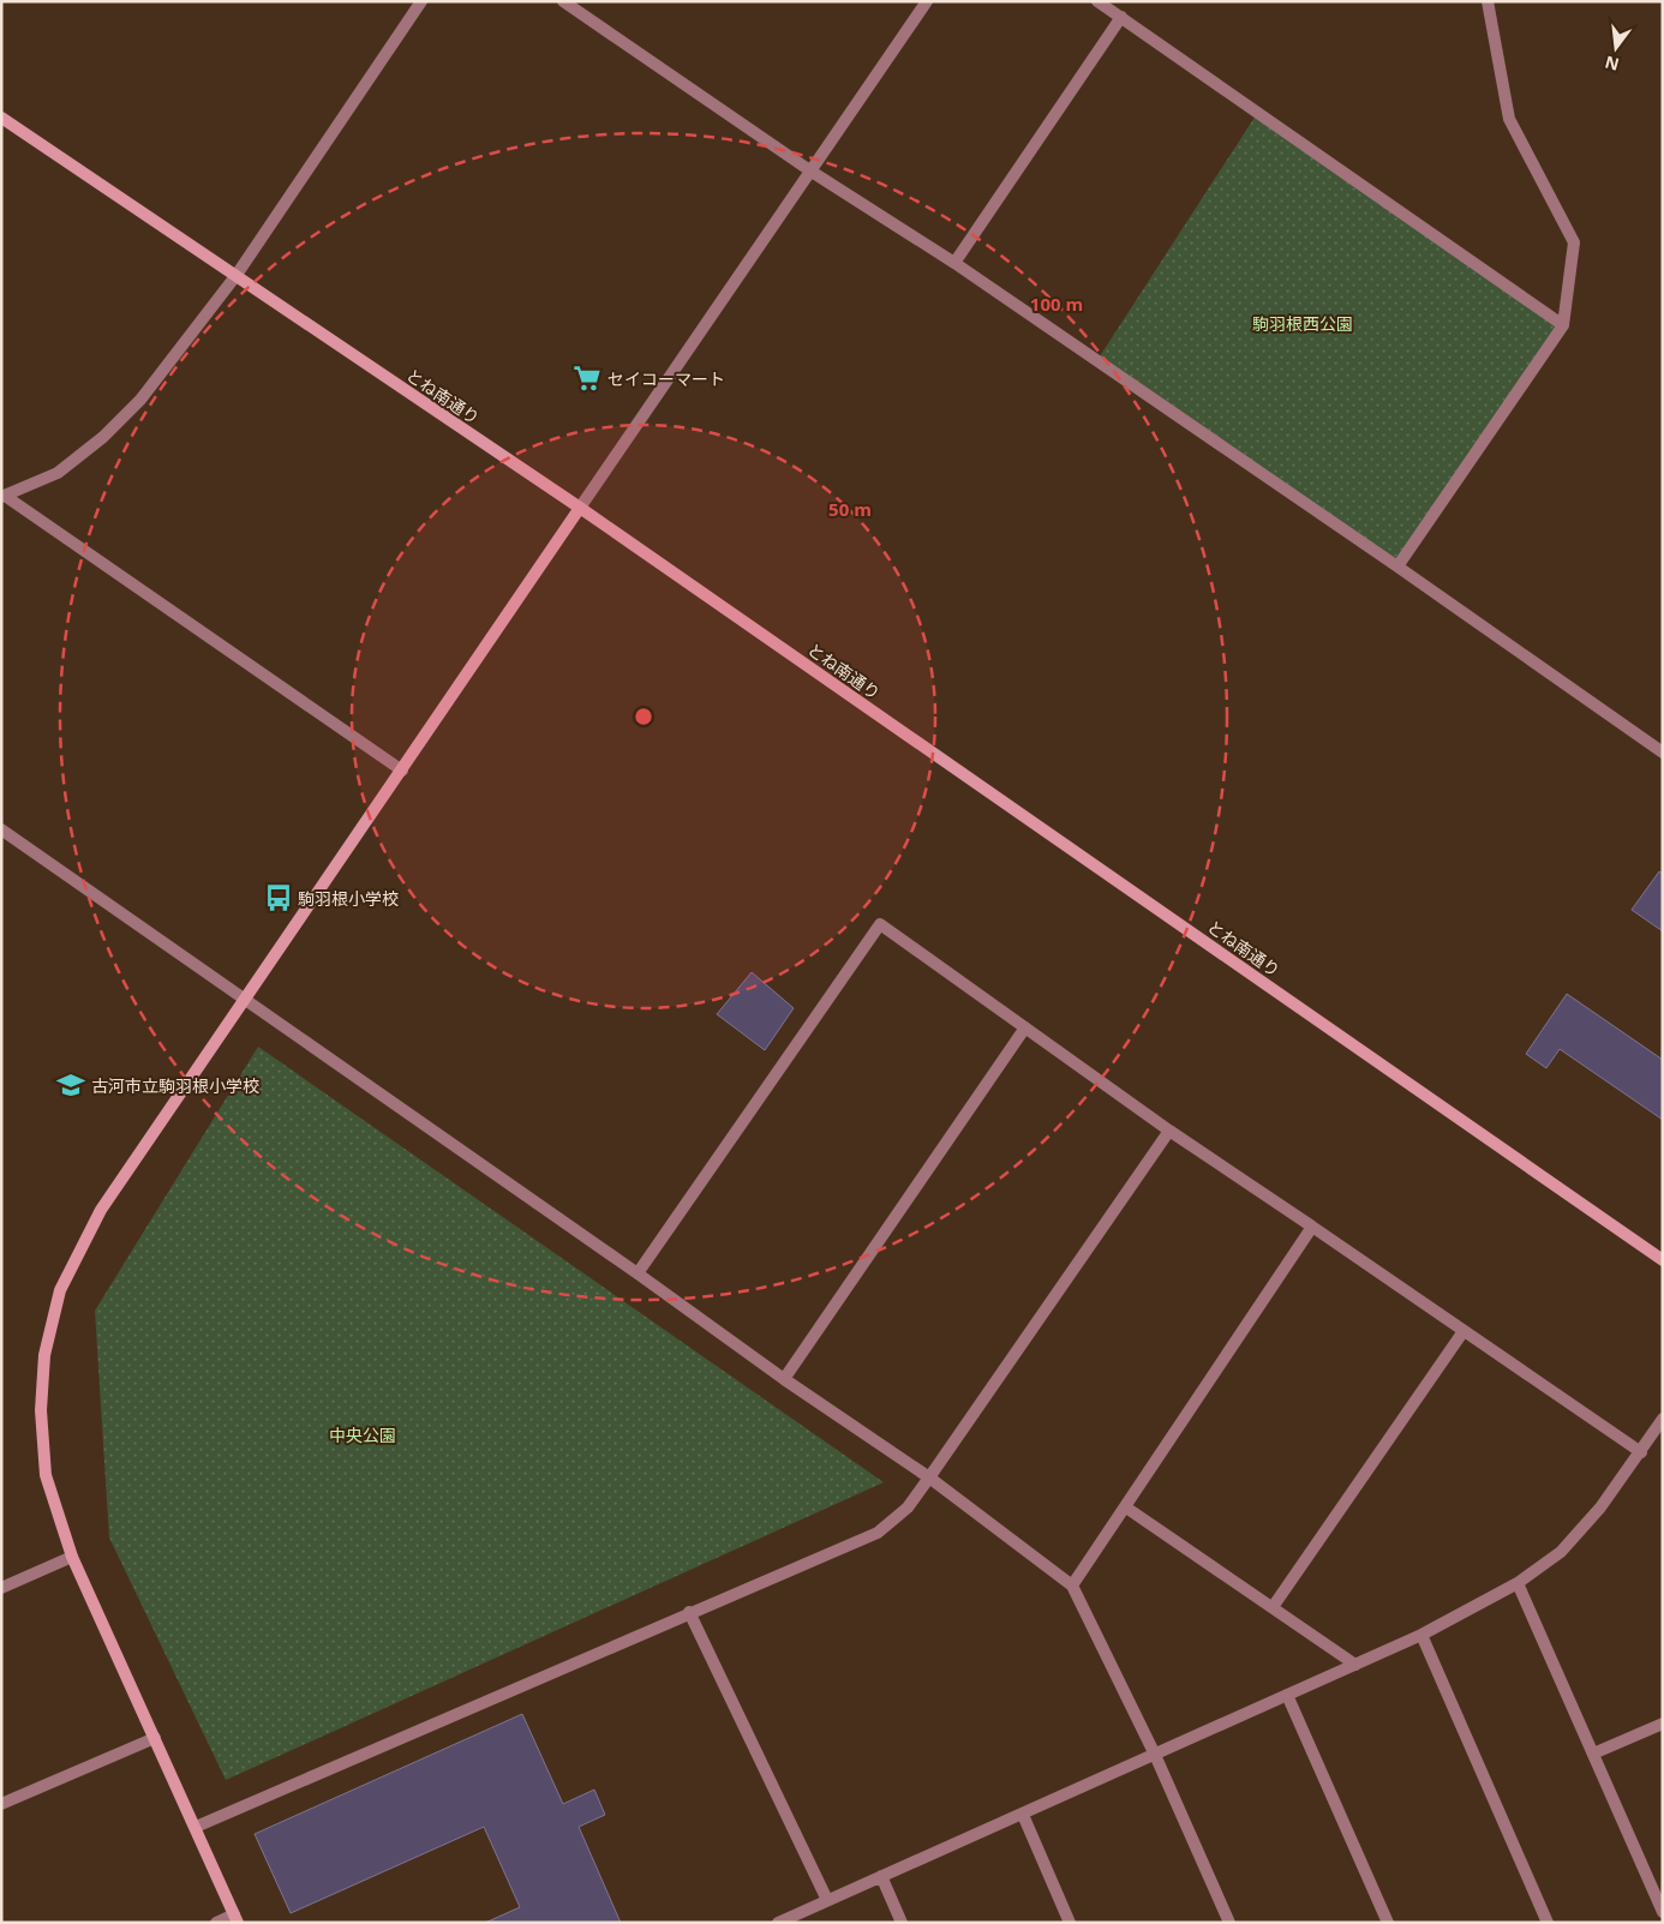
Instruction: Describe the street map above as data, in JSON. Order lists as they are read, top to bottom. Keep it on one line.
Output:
{"streets":{"street":["とね南通り"]},"parks":["駒羽根西公園","中央公園"],"places":{"supermarket":["セイコーマート"],"bus stop":["駒羽根小学校"],"school or university":["古河市立駒羽根小学校"]},"north":"bottom","rings":["100 m","50 m"]}
